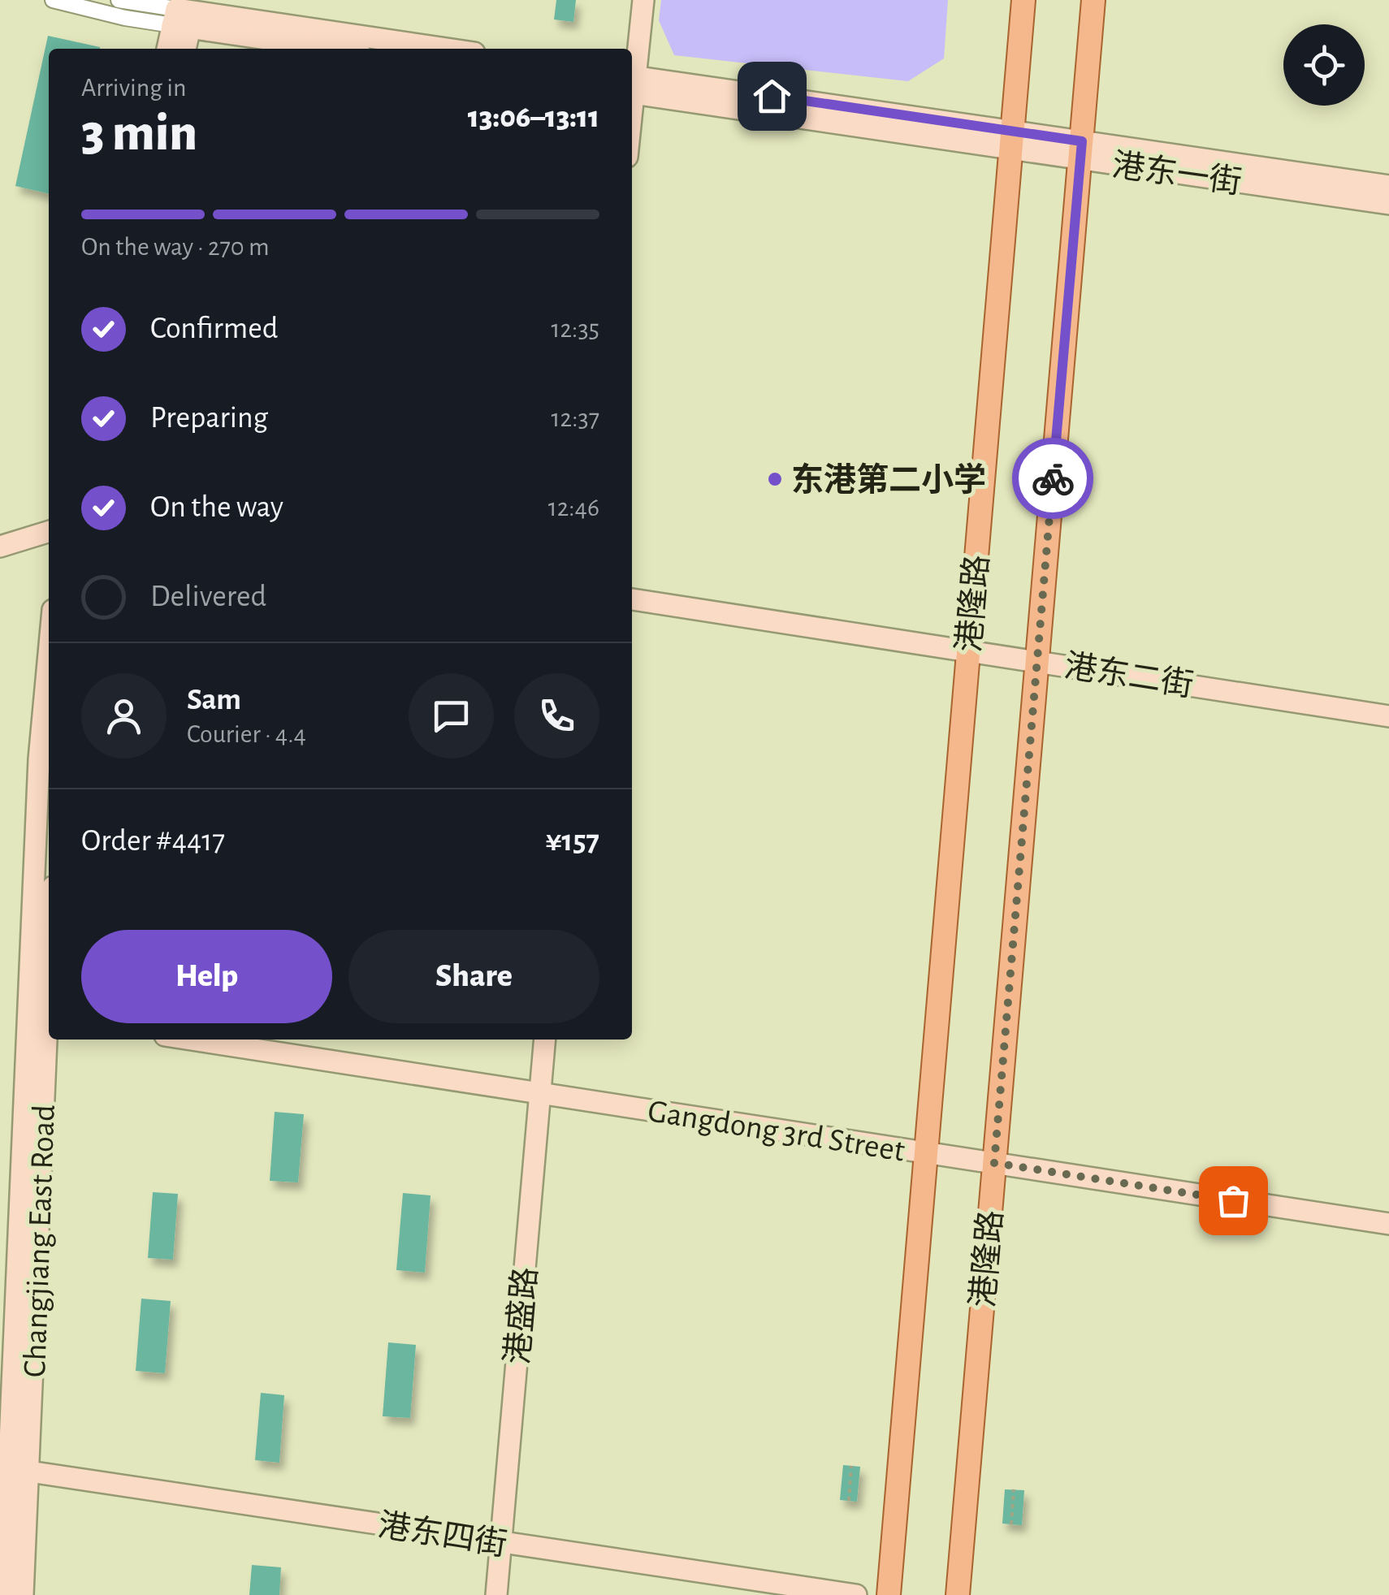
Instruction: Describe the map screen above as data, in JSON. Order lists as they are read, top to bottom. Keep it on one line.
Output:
{"streets":{"main road":["港隆路"],"street":["港东一街","港东二街","Gangdong 3rd Street","Changjiang East Road","港盛路","港东四街"]},"crossings":[["港东一街","港隆路"],["港隆路","港东二街"],["港隆路","Gangdong 3rd Street"],["Gangdong 3rd Street","港盛路"],["Changjiang East Road","港东四街"],["港盛路","港东四街"]],"places":["东港第二小学"],"page":{"heading":["3 min","Arriving in","13:06–13:11"],"panel":["Sam","Courier · 4.4","Order #4417","¥157"],"bar":"On the way · 270 m","list":[["Confirmed","12:35"],["Preparing","12:37"],["On the way","12:46"],"Delivered"],"buttons":["Help","Share"]}}
